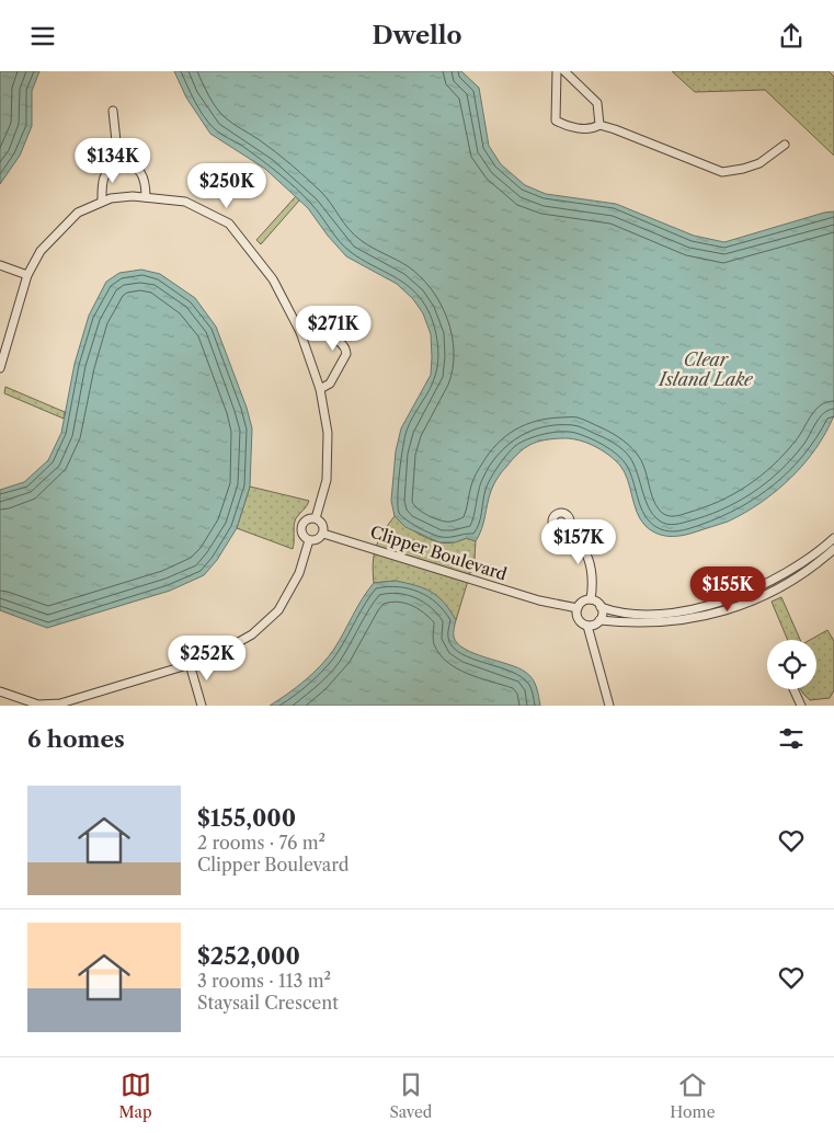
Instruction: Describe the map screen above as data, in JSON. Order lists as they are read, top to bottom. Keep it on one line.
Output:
{"streets":{"street":["Clipper Boulevard"]},"water":["Clear Island Lake"],"page":{"header":"Dwello","price":["$134K","$250K","$271K","$157K","$155K","$252K"],"heading":"6 homes","list":[{"name":"$155,000","note":"2 rooms · 76 m² · Clipper Boulevard"},{"name":"$252,000","note":"3 rooms · 113 m² · Staysail Crescent"}],"tabs":["Map","Saved","Home"]}}
